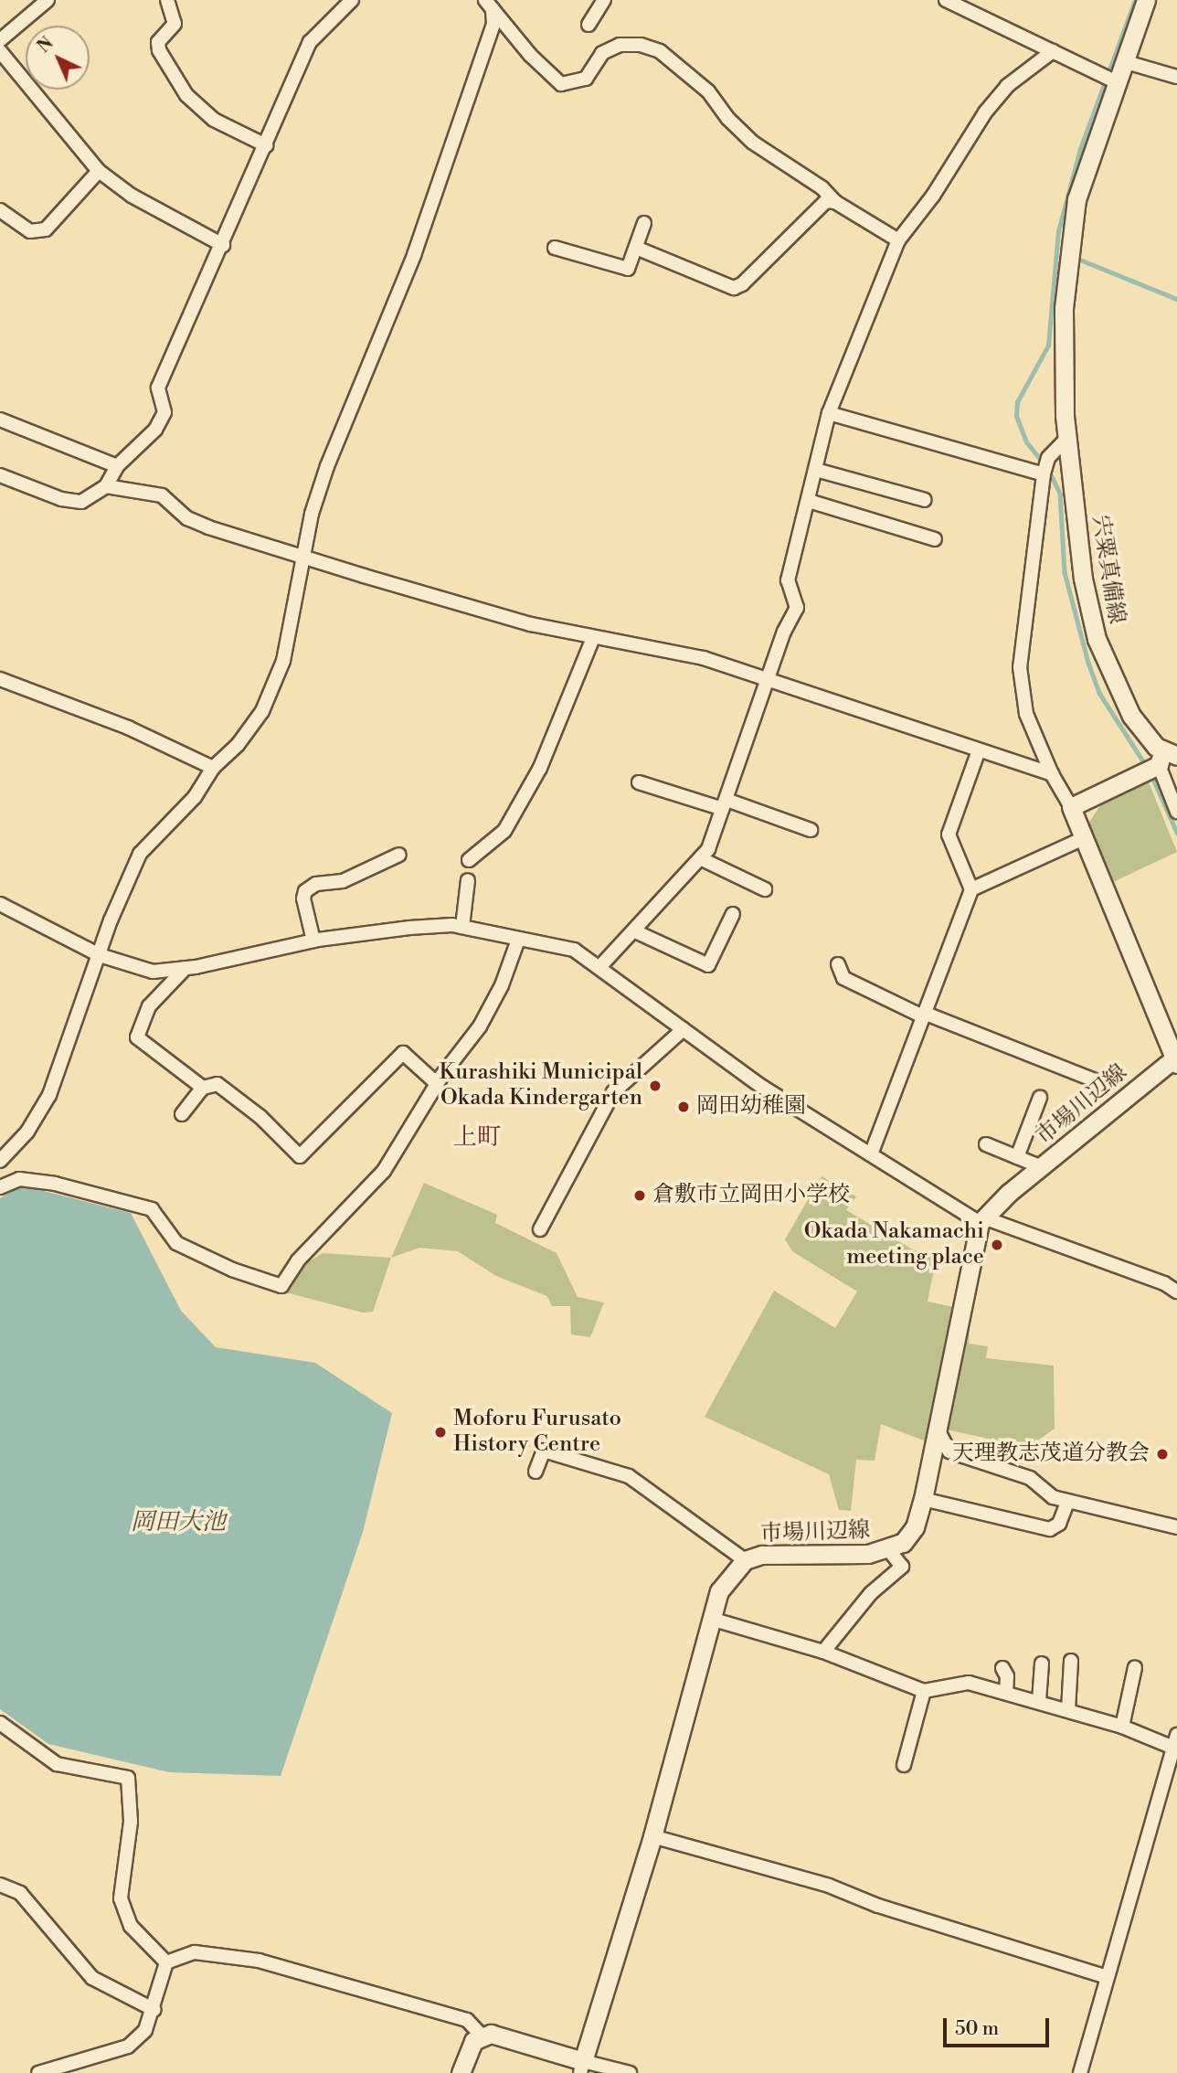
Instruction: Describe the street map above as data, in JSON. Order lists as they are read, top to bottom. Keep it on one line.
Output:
{"streets":{"main road":["宍粟真備線","市場川辺線"]},"districts":["上町"],"water":["岡田大池"],"places":["Kurashiki Municipal Okada Kindergarten","岡田幼稚園","倉敷市立岡田小学校","Okada Nakamachi meeting place","Moforu Furusato History Centre","天理教志茂道分教会"],"scale_bar":"50 m","north":"top left"}
